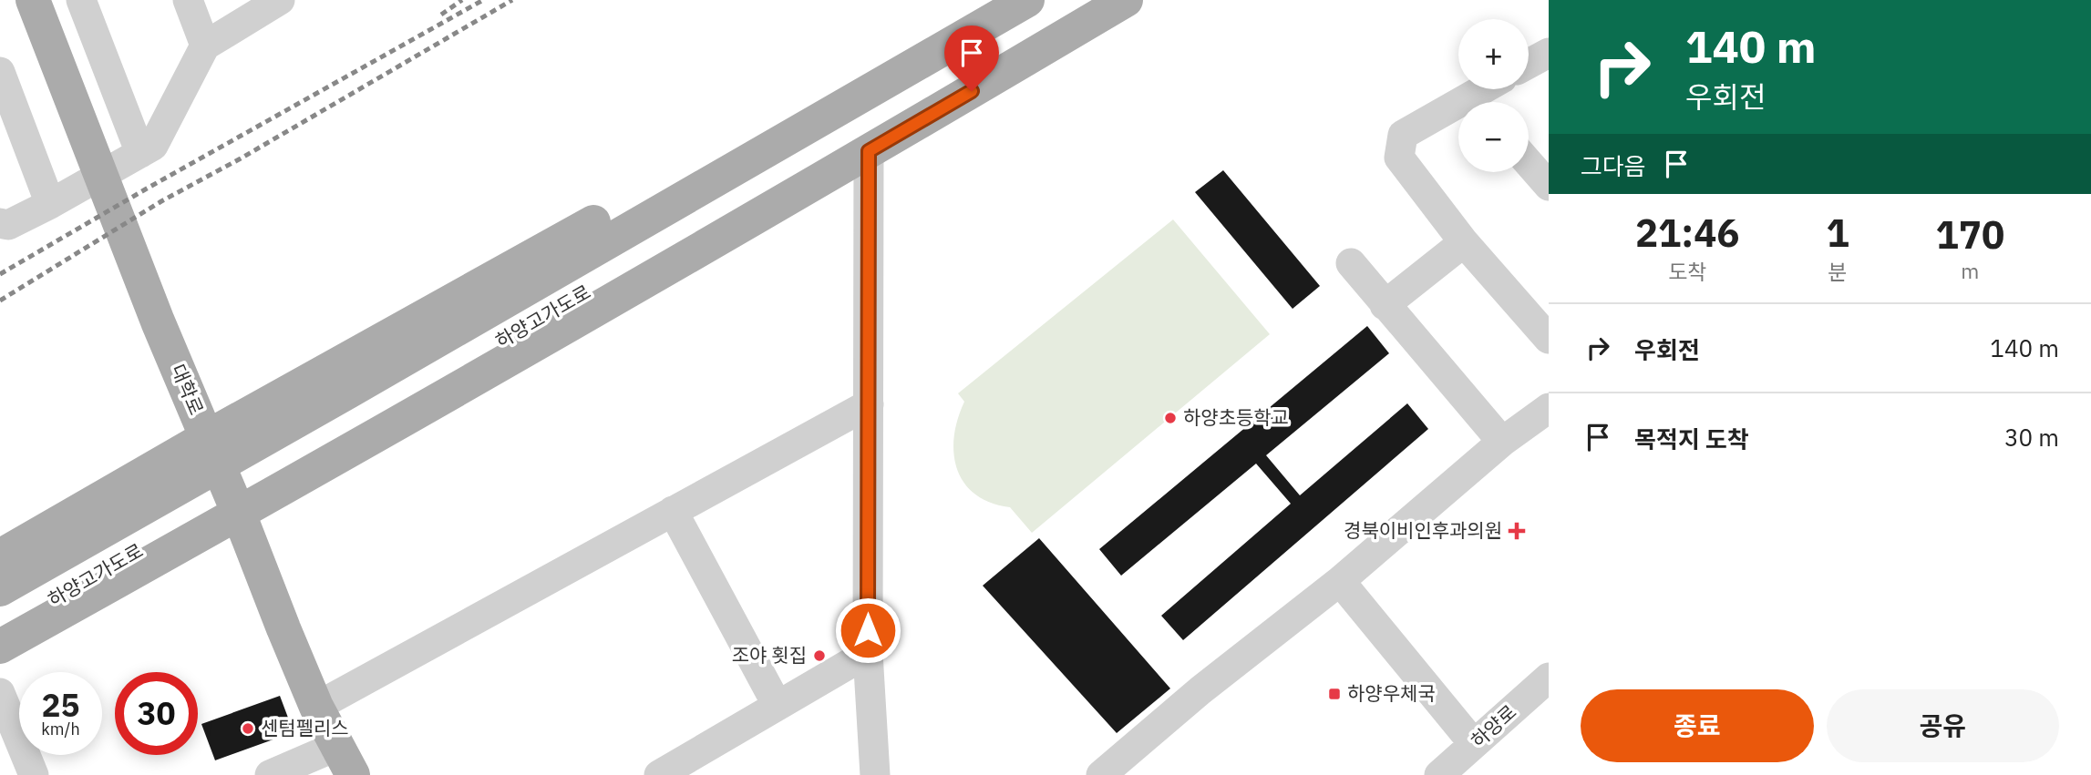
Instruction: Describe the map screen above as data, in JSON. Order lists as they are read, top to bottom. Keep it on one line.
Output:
{"streets":{"main road":["하양고가도로","대학로"],"street":["하양로"]},"places":{"other":["하양초등학교","조야 횟집","센텀펠리스"],"health":["경북이비인후과의원"],"transit":["하양우체국"]},"page":{"turn":["140 m","우회전"],"map_buttons":["+","−"],"then":"그다음","eta":["21:46","도착","1","분","170","m"],"list":[{"name":"우회전","value":"140 m"},{"name":"목적지 도착","value":"30 m"}],"speed":"25 km/h","limit":"30","buttons":["종료","공유"]}}
